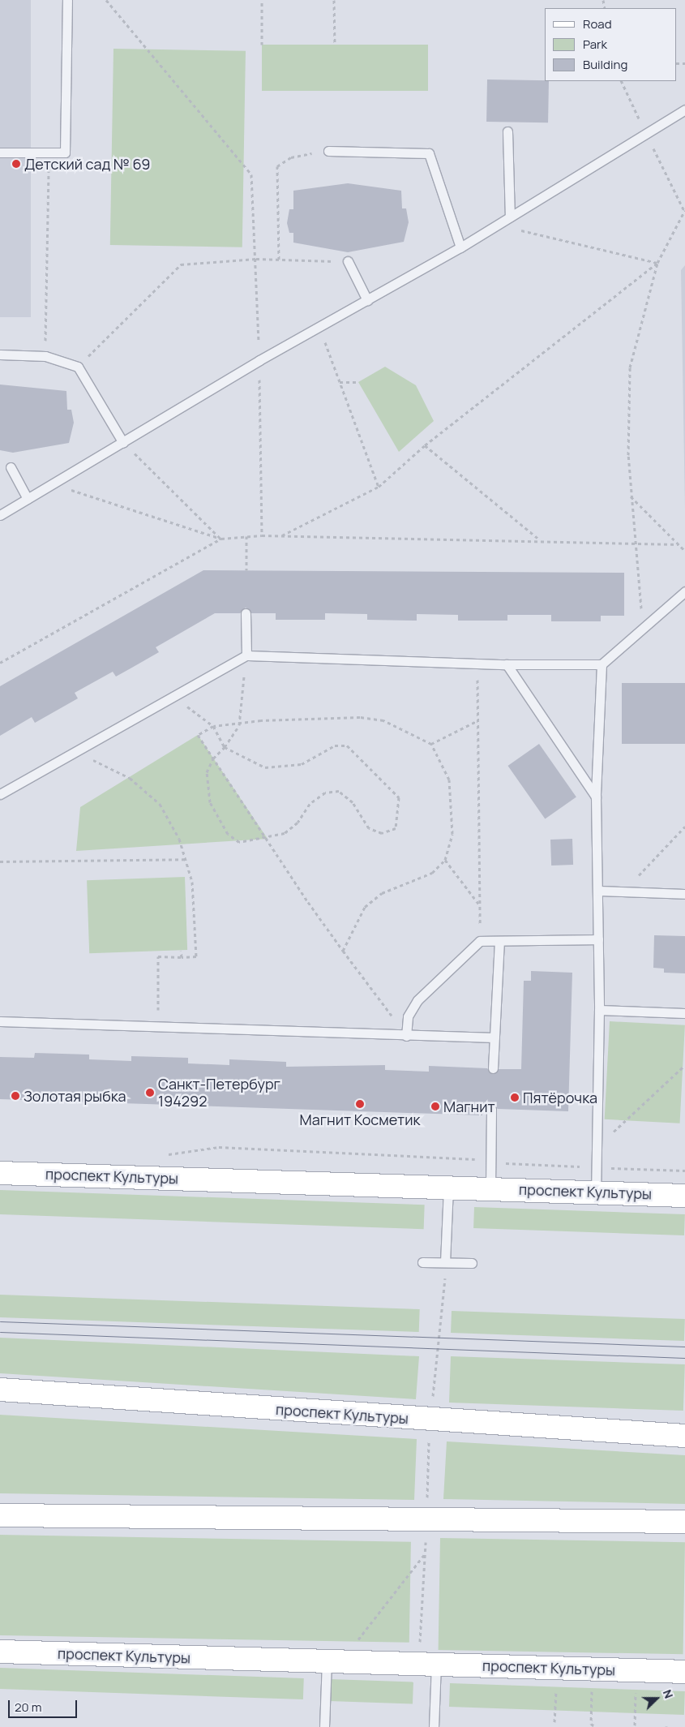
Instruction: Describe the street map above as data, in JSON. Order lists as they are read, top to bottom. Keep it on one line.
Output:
{"streets":{"street":["проспект Культуры"]},"places":["Детский сад № 69","Санкт-Петербург 194292","Золотая рыбка","Пятёрочка","Магнит Косметик","Магнит"],"legend":["Road","Park","Building"],"scale_bar":"20 m","north":"right"}
